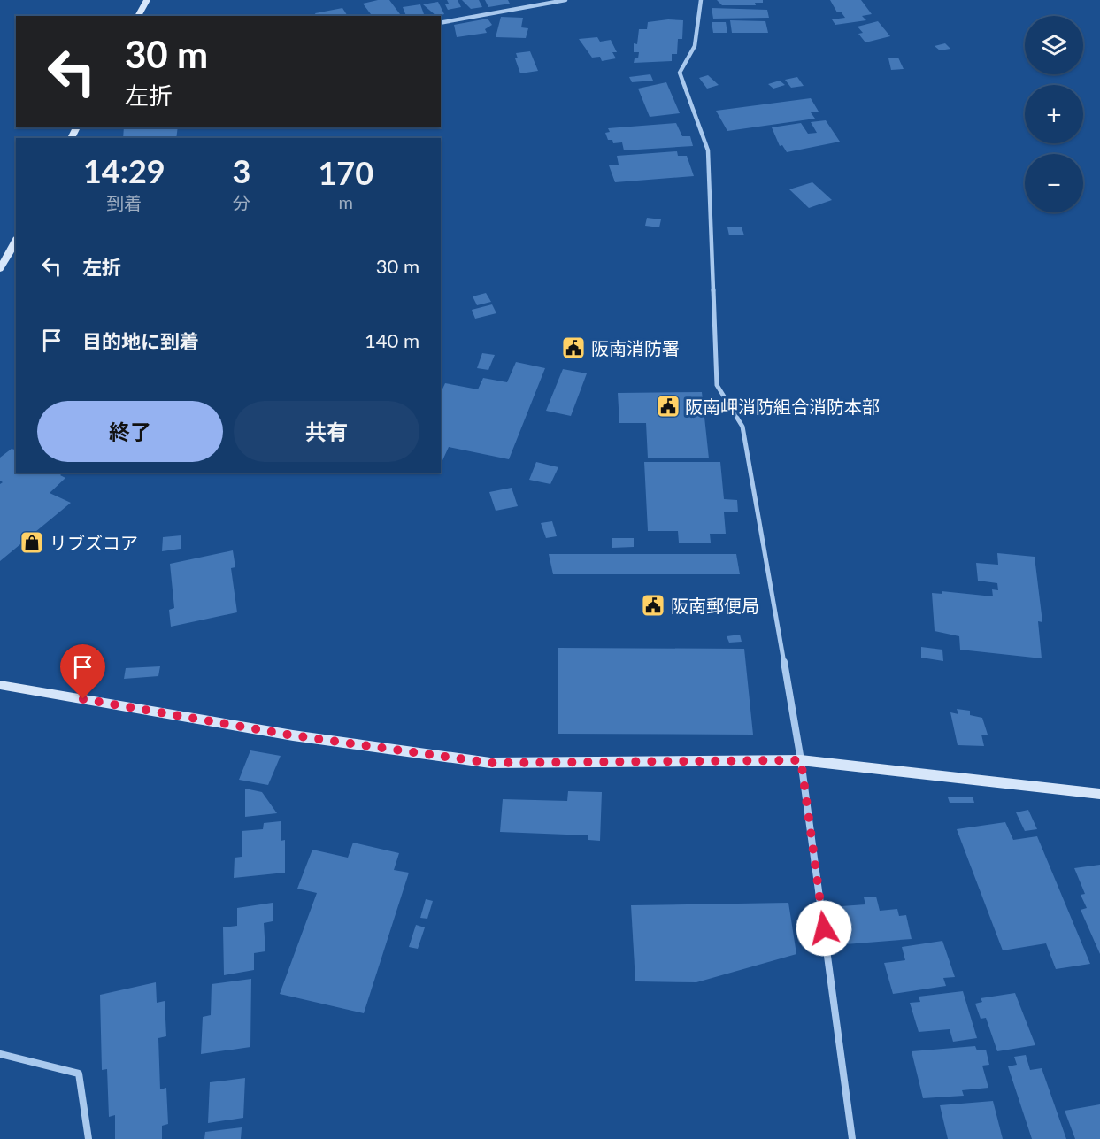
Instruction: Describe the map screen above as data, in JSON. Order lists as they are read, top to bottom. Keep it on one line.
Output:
{"places":{"public building":["阪南消防署","阪南岬消防組合消防本部","阪南郵便局"],"shop":["リブズコア"]},"page":{"map_buttons":["+","−"],"turn":["30 m","左折"],"eta":["14:29","到着","3","分","170","m"],"list":[{"name":"左折","value":"30 m"},{"name":"目的地に到着","value":"140 m"}],"buttons":["終了","共有"]}}
